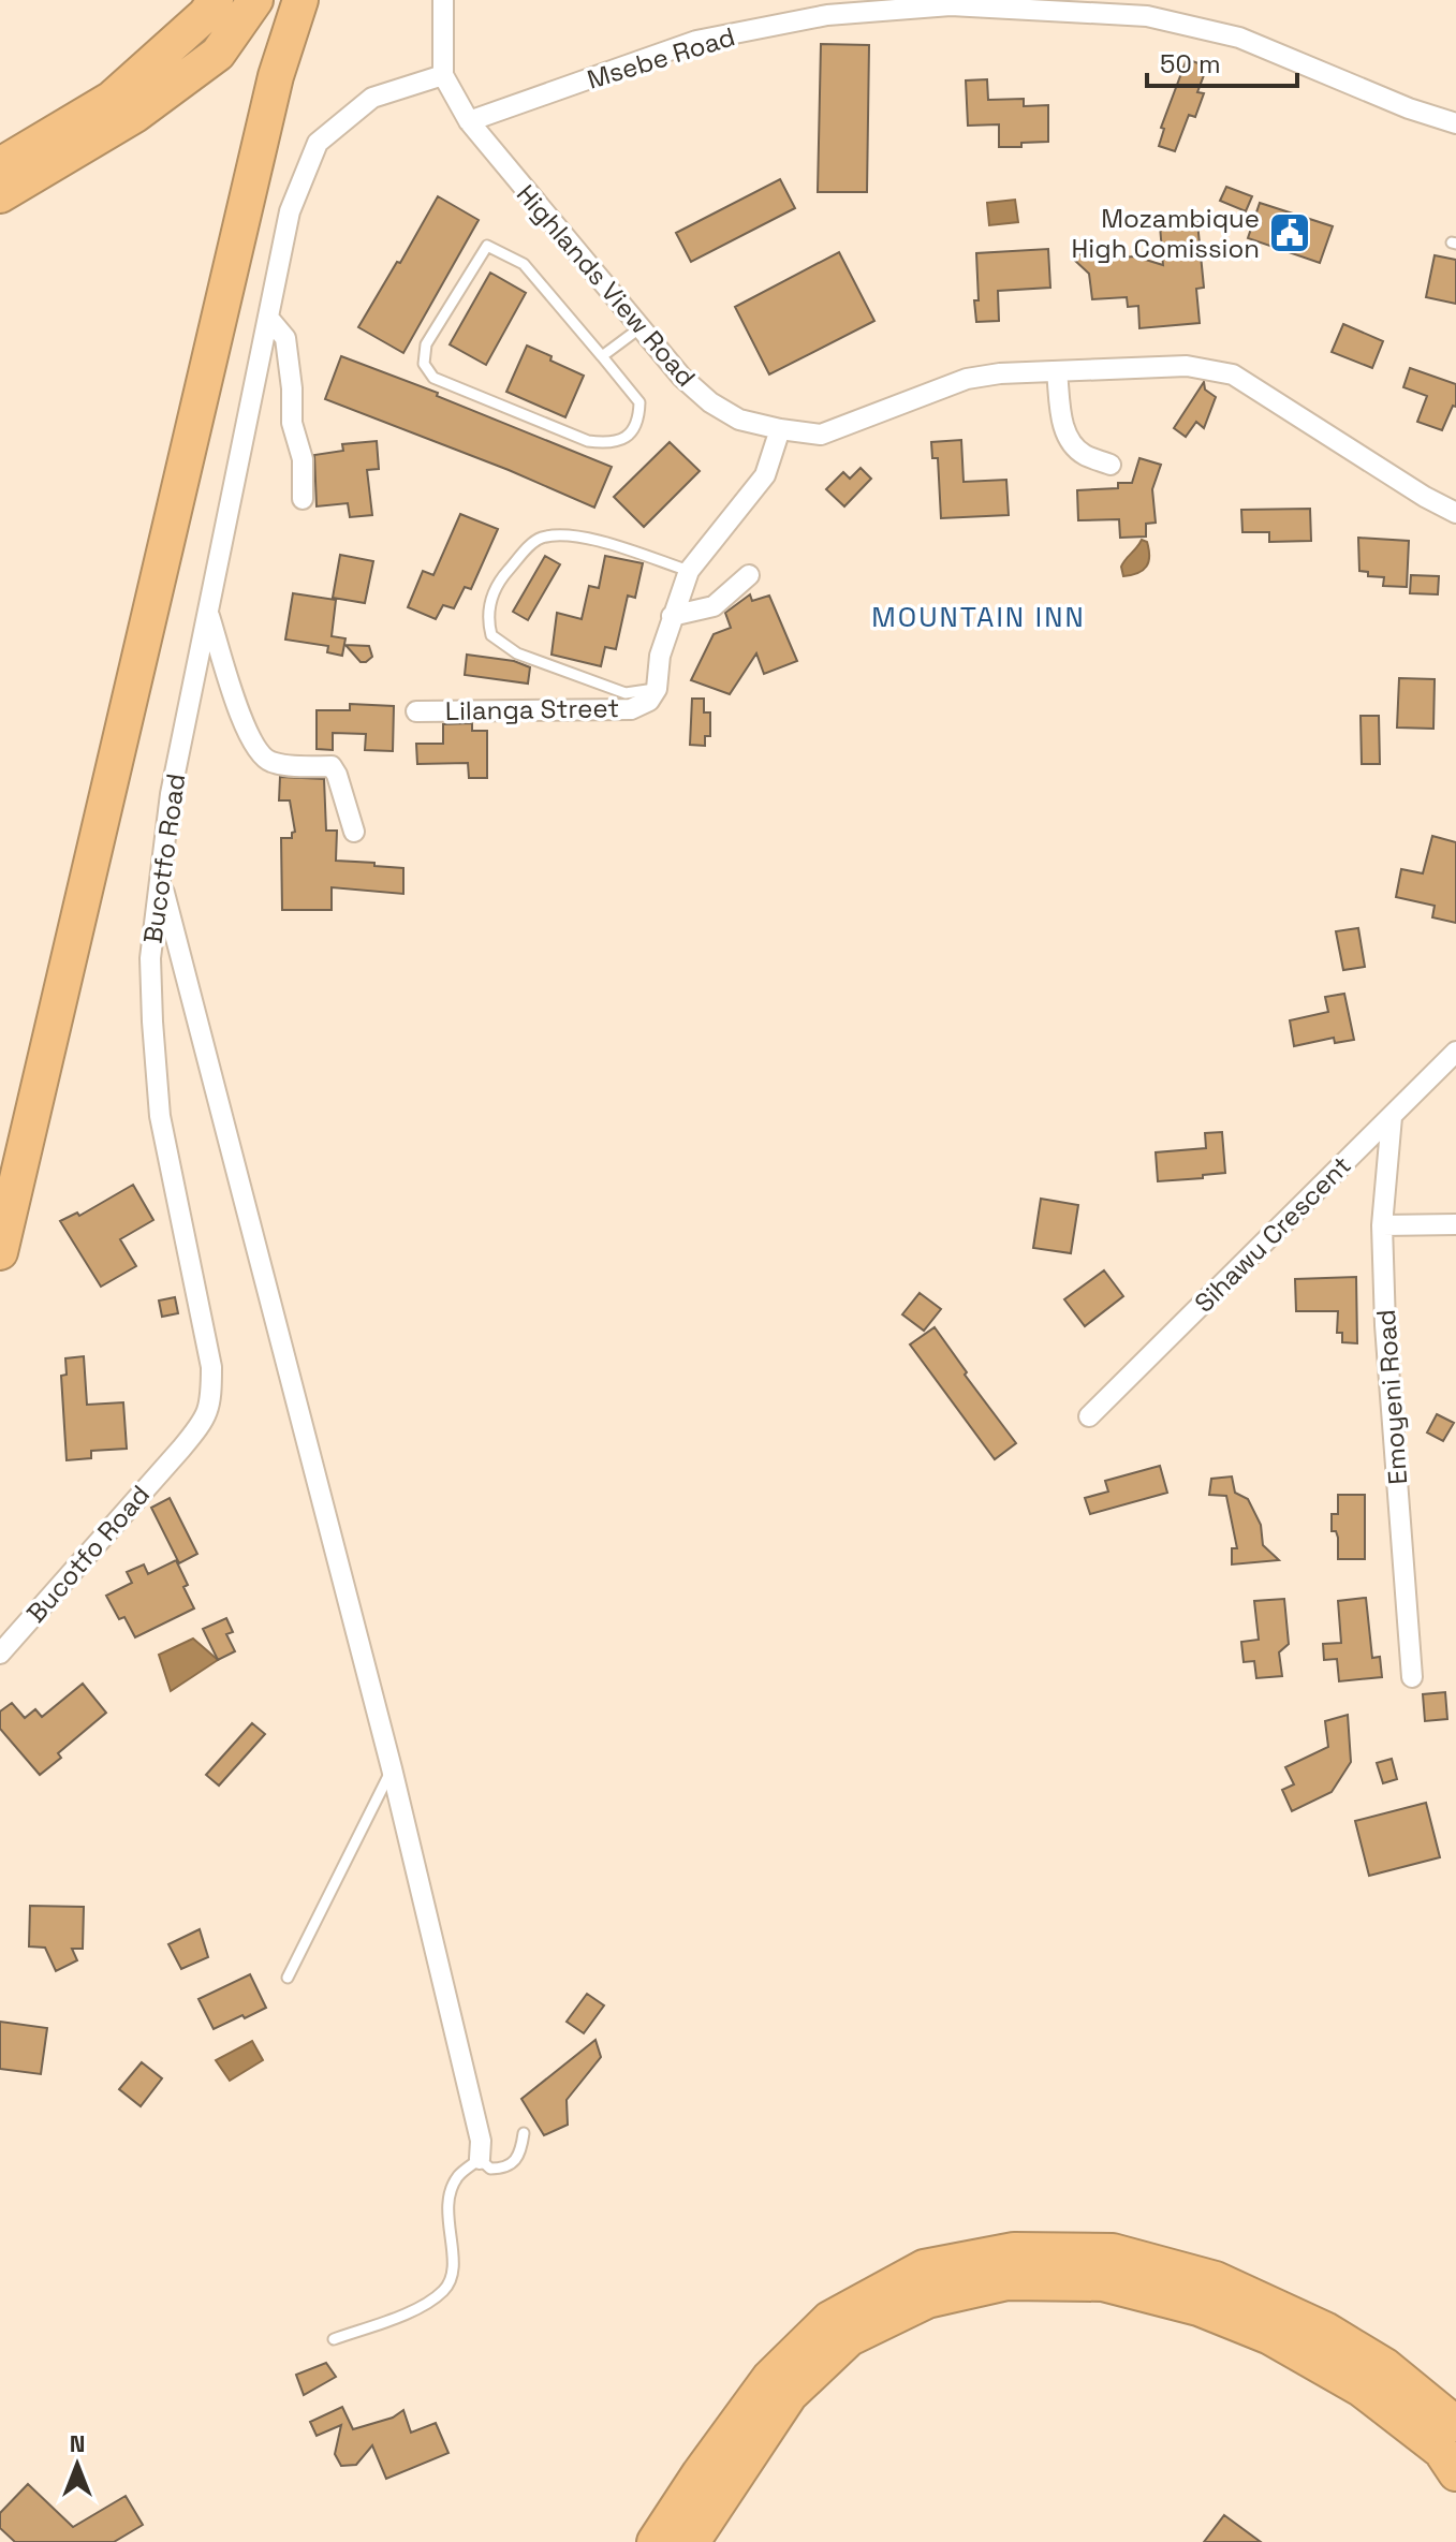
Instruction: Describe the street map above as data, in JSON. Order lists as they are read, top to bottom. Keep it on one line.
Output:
{"streets":{"street":["Msebe Road","Highlands View Road","Lilanga Street","Bucotfo Road","Sihawu Crescent","Emoyeni Road"]},"crossings":[["Msebe Road","Highlands View Road"],["Highlands View Road","Lilanga Street"],["Highlands View Road","Bucotfo Road"],["Sihawu Crescent","Emoyeni Road"]],"districts":["MOUNTAIN INN"],"places":{"public building":["Mozambique High Comission"]},"scale_bar":"50 m","north":"top"}
